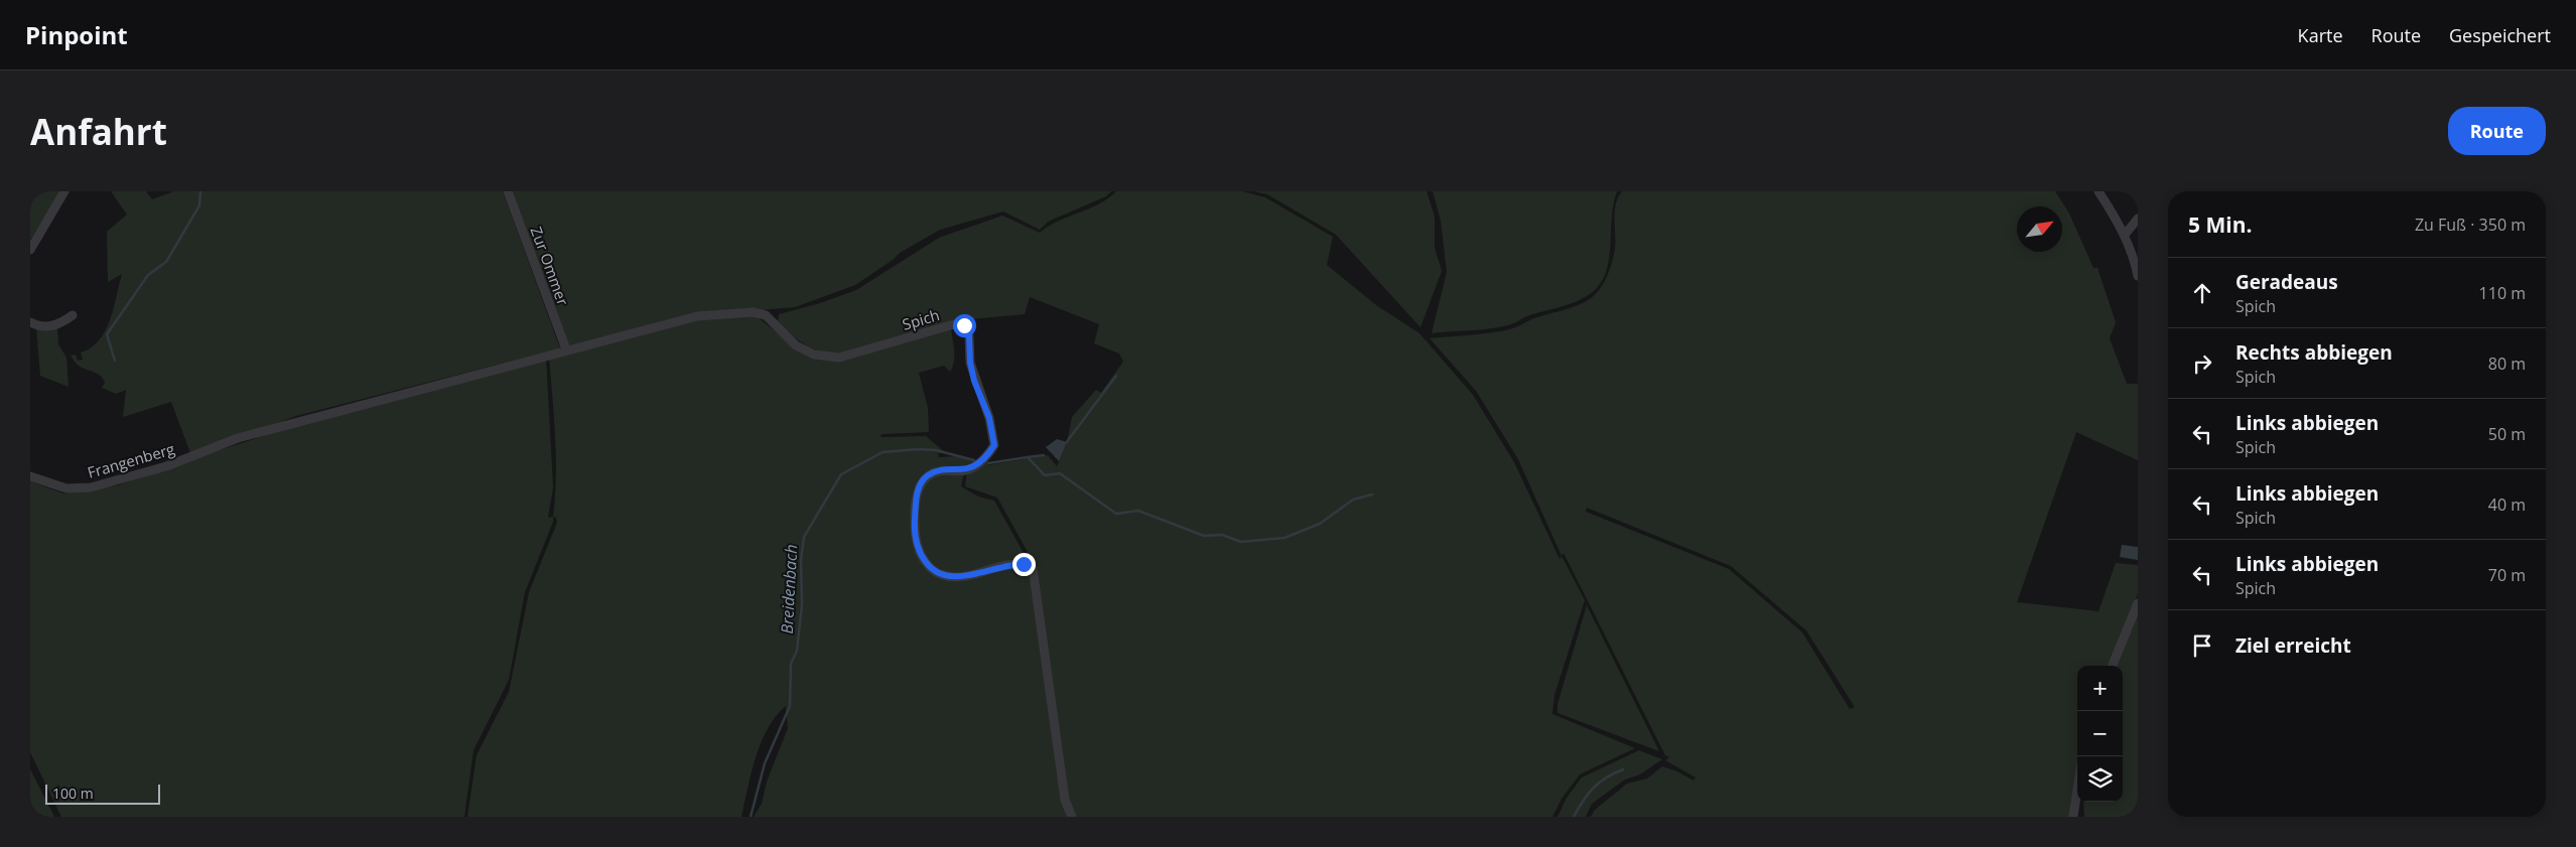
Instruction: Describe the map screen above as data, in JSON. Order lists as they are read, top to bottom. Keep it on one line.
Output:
{"streets":{"street":["Zur Ommer","Spich","Frangenberg"]},"crossings":[["Zur Ommer","Spich"],["Zur Ommer","Frangenberg"],["Spich","Frangenberg"]],"water":["Breidenbach"],"scale_bar":"100 m","north":"top right","page":{"header":"Pinpoint","nav":["Karte","Route","Gespeichert"],"buttons":"Route","title":"Anfahrt","heading":["5 Min.","Zu Fuß · 350 m"],"list":[["Geradeaus","Spich","110 m"],["Rechts abbiegen","Spich","80 m"],["Links abbiegen","Spich","50 m"],["Links abbiegen","Spich","40 m"],["Links abbiegen","Spich","70 m"],"Ziel erreicht"],"map_buttons":["+","−"],"scale":"100 m"}}
